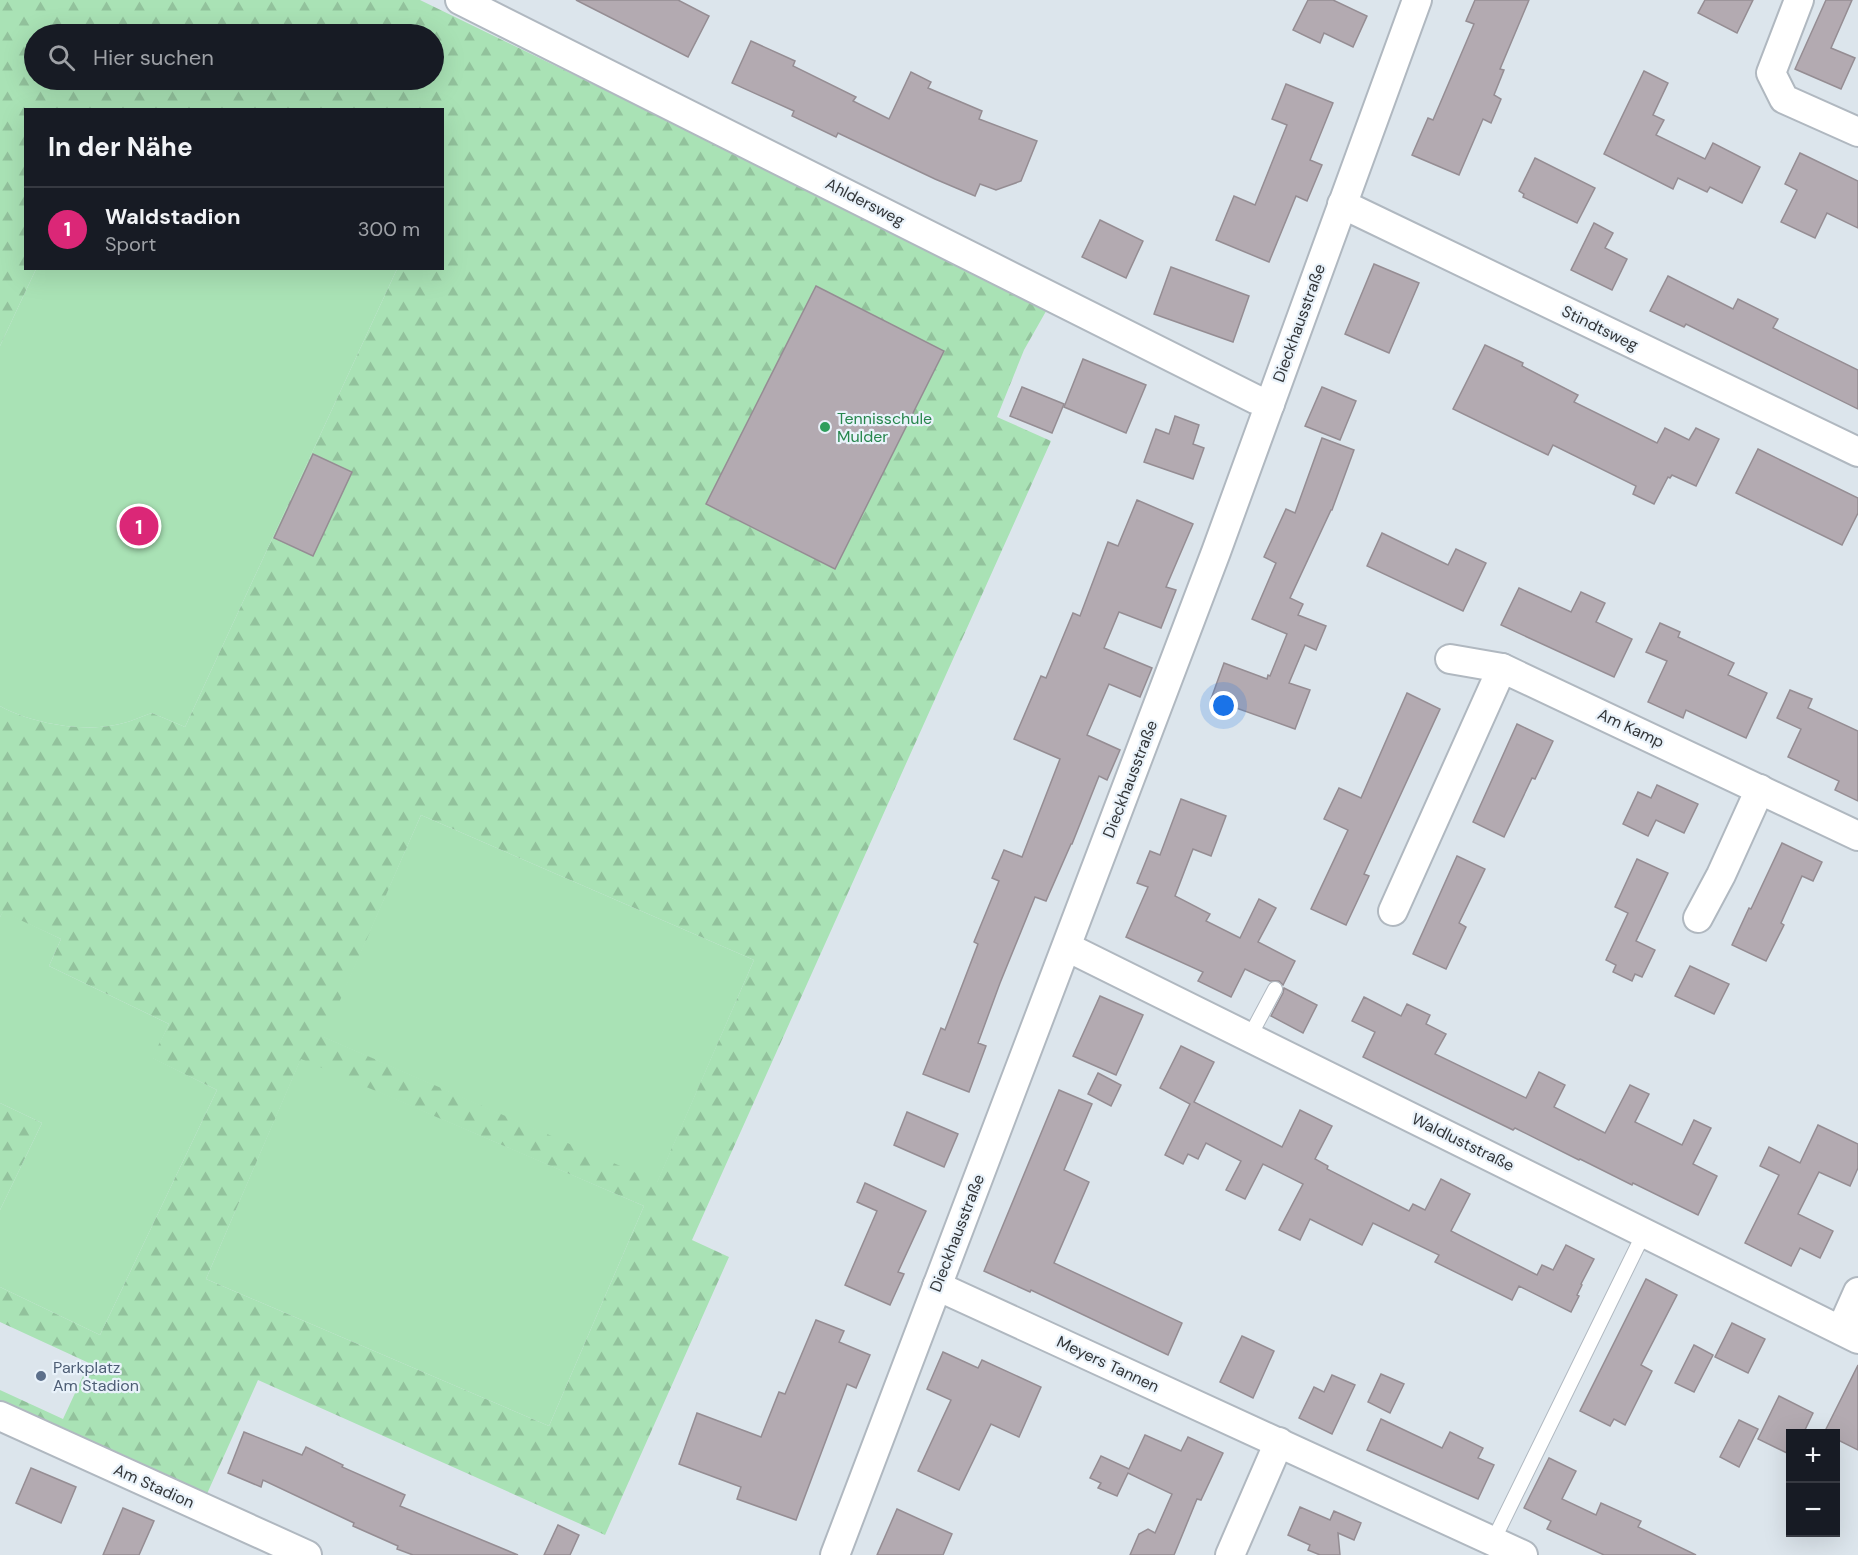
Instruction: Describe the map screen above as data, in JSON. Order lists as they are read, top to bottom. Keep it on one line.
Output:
{"streets":{"street":["Ahldersweg","Dieckhausstraße","Stindtsweg","Am Kamp","Waldluststraße","Meyers Tannen","Am Stadion"]},"crossings":[["Ahldersweg","Dieckhausstraße"],["Dieckhausstraße","Stindtsweg"],["Dieckhausstraße","Waldluststraße"],["Dieckhausstraße","Meyers Tannen"]],"places":["Tennisschule Mulder","Parkplatz Am Stadion"],"page":{"search":"Hier suchen","heading":"In der Nähe","list":[{"mark":"1","name":"Waldstadion","note":"Sport","value":"300 m"}],"pins":"1","map_buttons":["+","−"]}}
